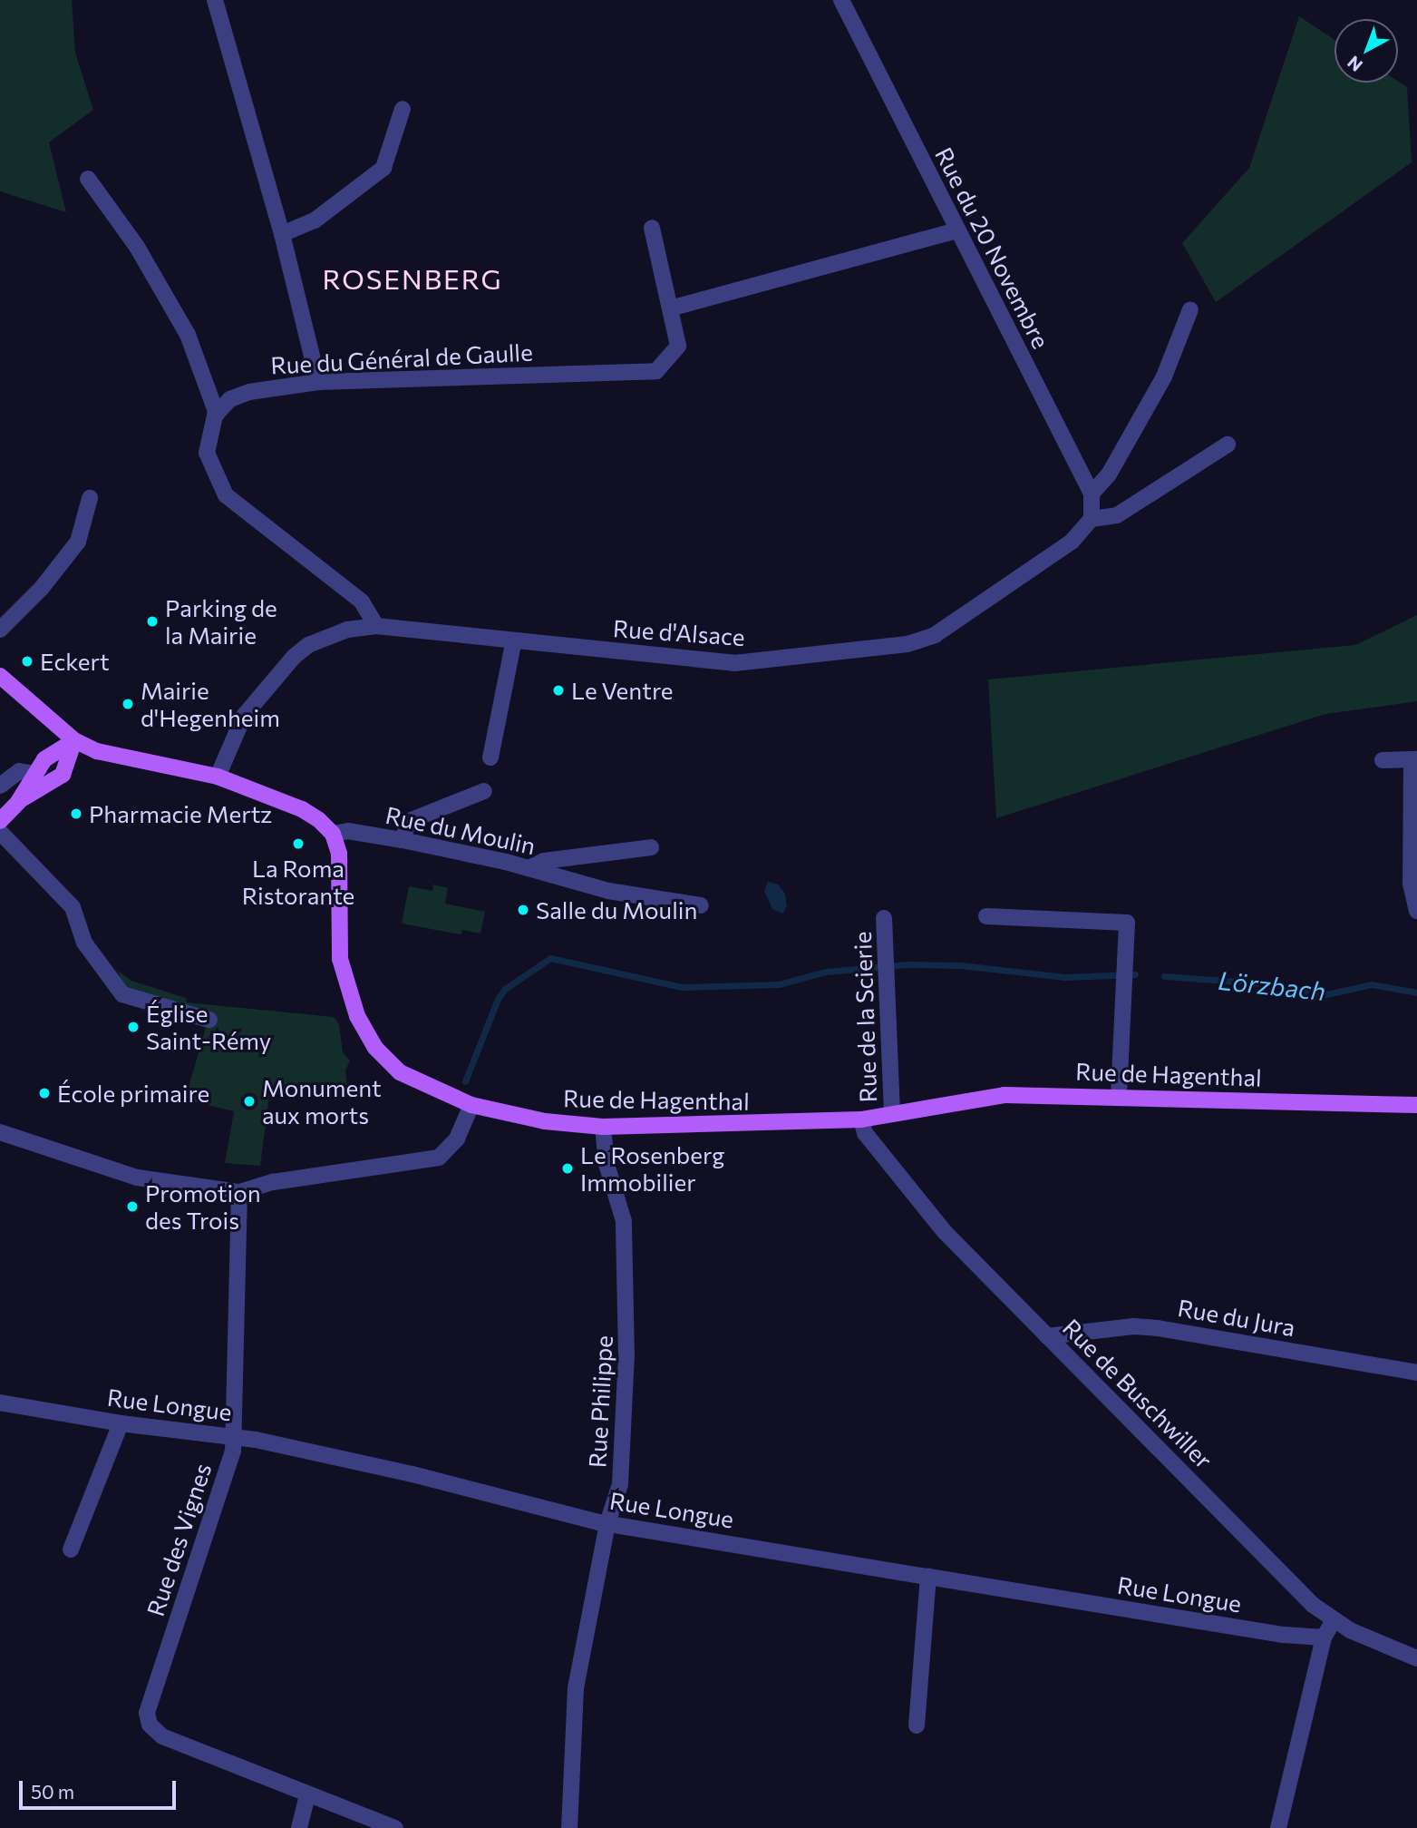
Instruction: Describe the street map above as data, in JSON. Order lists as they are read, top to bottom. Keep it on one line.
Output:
{"streets":{"main road":["Rue de Hagenthal"],"street":["Rue du 20 Novembre","Rue du Général de Gaulle","Rue d'Alsace","Rue du Moulin","Rue de la Scierie","Rue du Jura","Rue de Buschwiller","Rue Philippe","Rue Longue","Rue des Vignes"]},"crossings":[["Rue du 20 Novembre","Rue d'Alsace"],["Rue du Moulin","Rue de Hagenthal"],["Rue de la Scierie","Rue de Hagenthal"],["Rue de Hagenthal","Rue de Buschwiller"],["Rue de Hagenthal","Rue Philippe"],["Rue du Jura","Rue de Buschwiller"],["Rue Philippe","Rue Longue"],["Rue Longue","Rue des Vignes"]],"districts":["ROSENBERG"],"water":["Lörzbach"],"places":["Parking de la Mairie","Eckert","Le Ventre","Mairie d'Hegenheim","Pharmacie Mertz","La Roma Ristorante","Salle du Moulin","Église Saint-Rémy","École primaire","Monument aux morts","Le Rosenberg Immobilier","Promotion des Trois"],"scale_bar":"50 m","north":"bottom left"}
